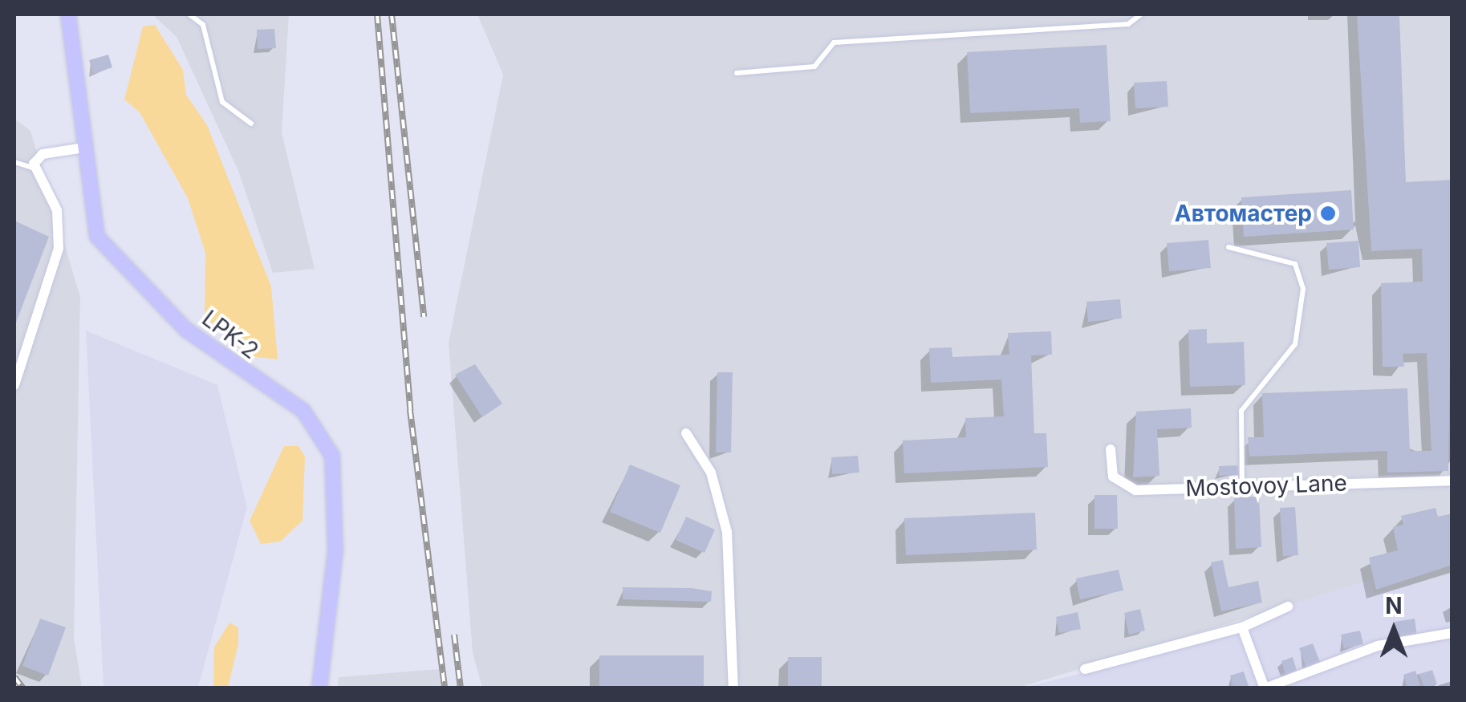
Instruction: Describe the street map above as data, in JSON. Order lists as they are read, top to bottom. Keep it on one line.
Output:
{"streets":{"street":["LPK-2","Mostovoy Lane"]},"places":["Автомастер"],"north":"top"}
